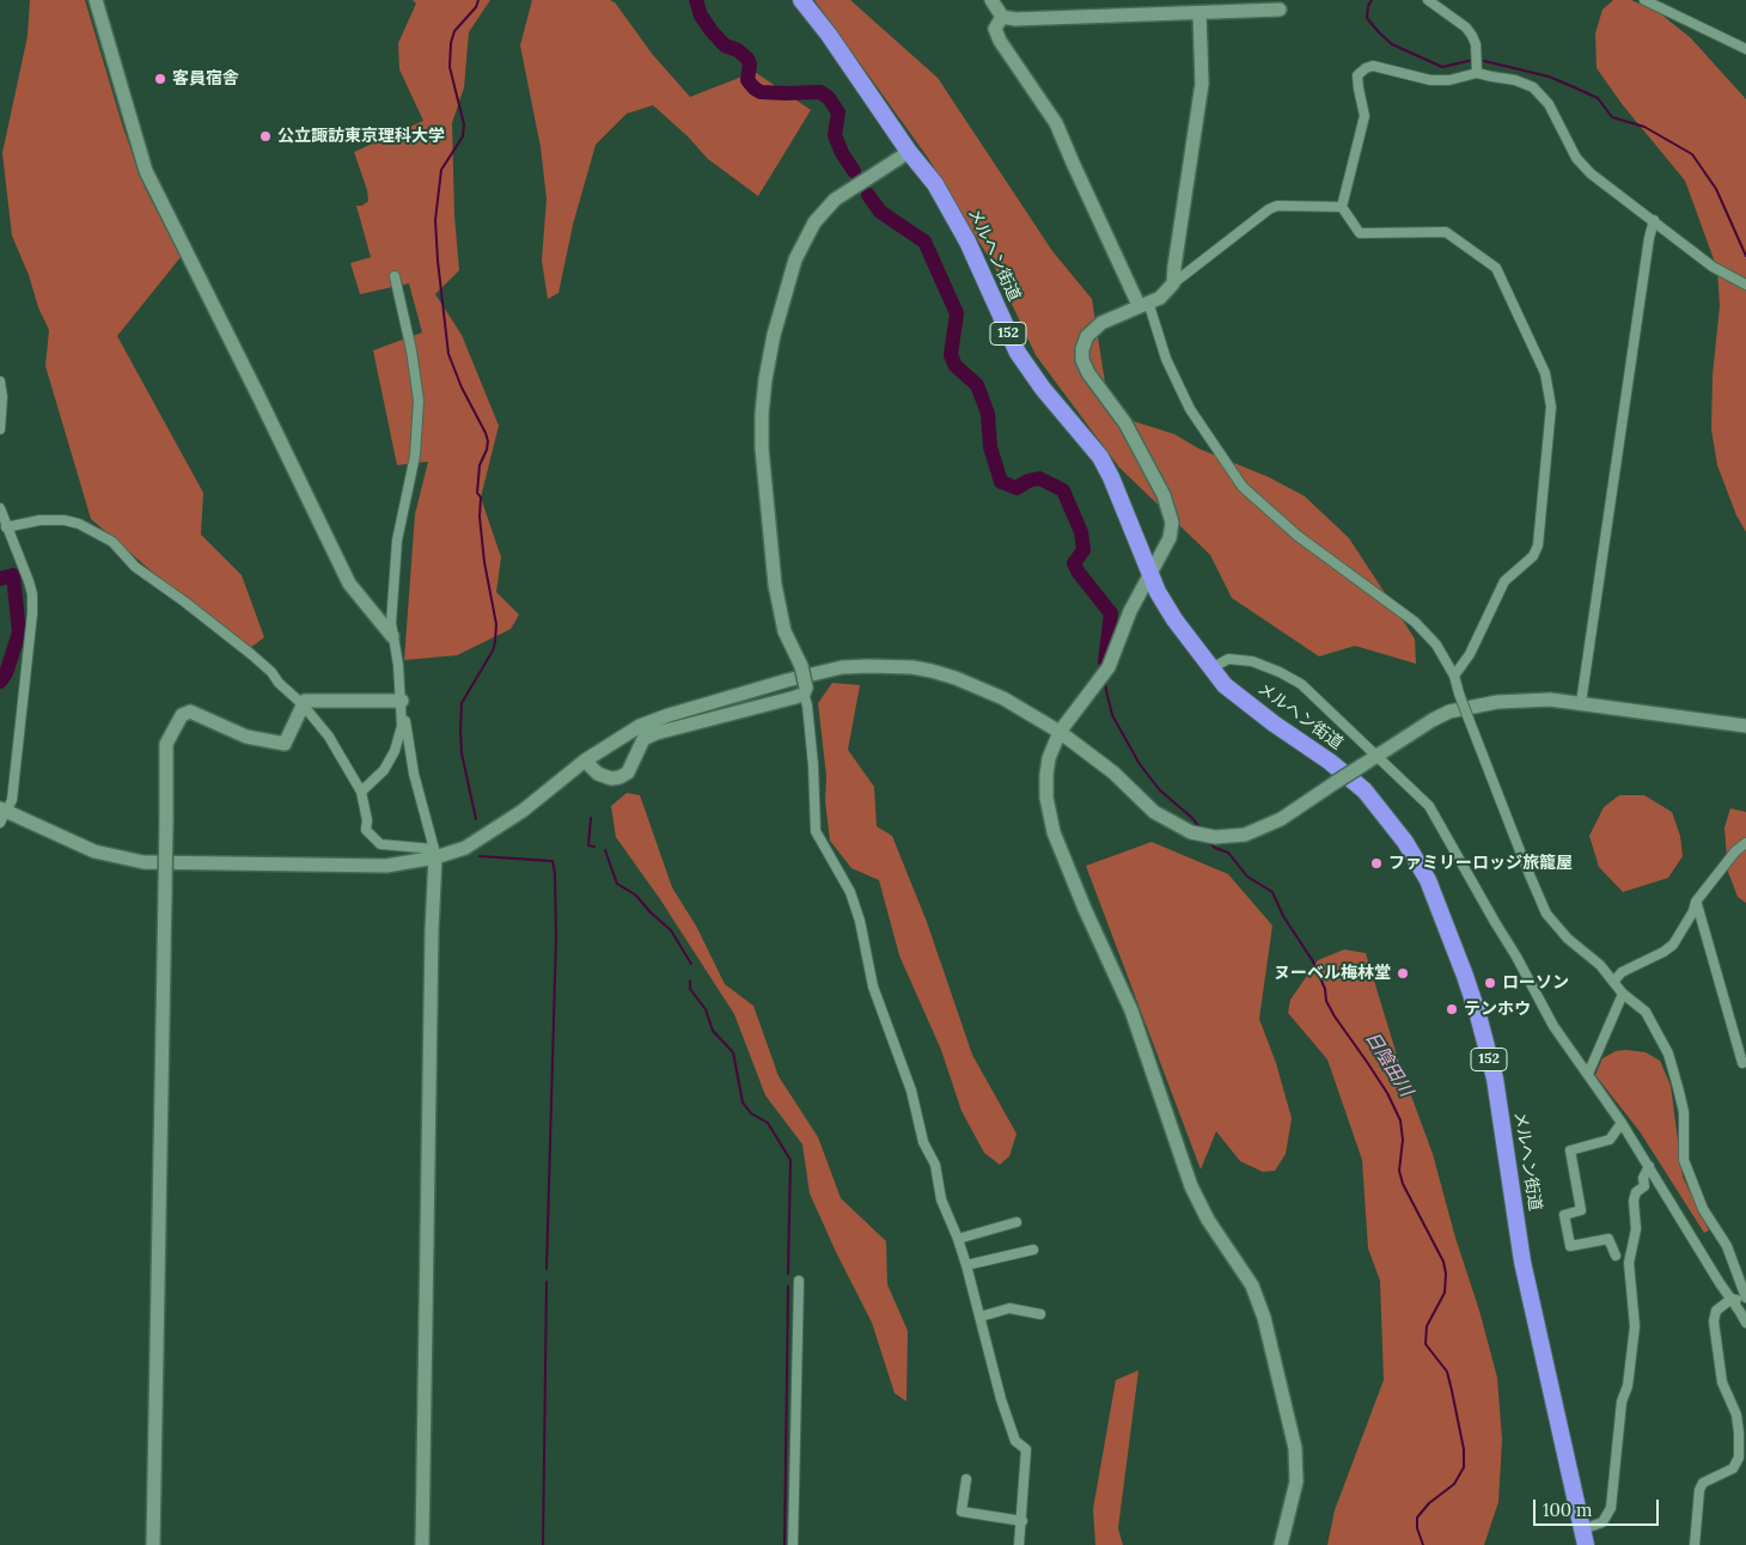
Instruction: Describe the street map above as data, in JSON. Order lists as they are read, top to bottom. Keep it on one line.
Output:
{"streets":{"highway":["メルヘン街道","152"]},"water":["日陰田川"],"places":["客員宿舎","公立諏訪東京理科大学","ファミリーロッジ旅籠屋","ヌーベル梅林堂","ローソン","テンホウ"],"scale_bar":"100 m"}
